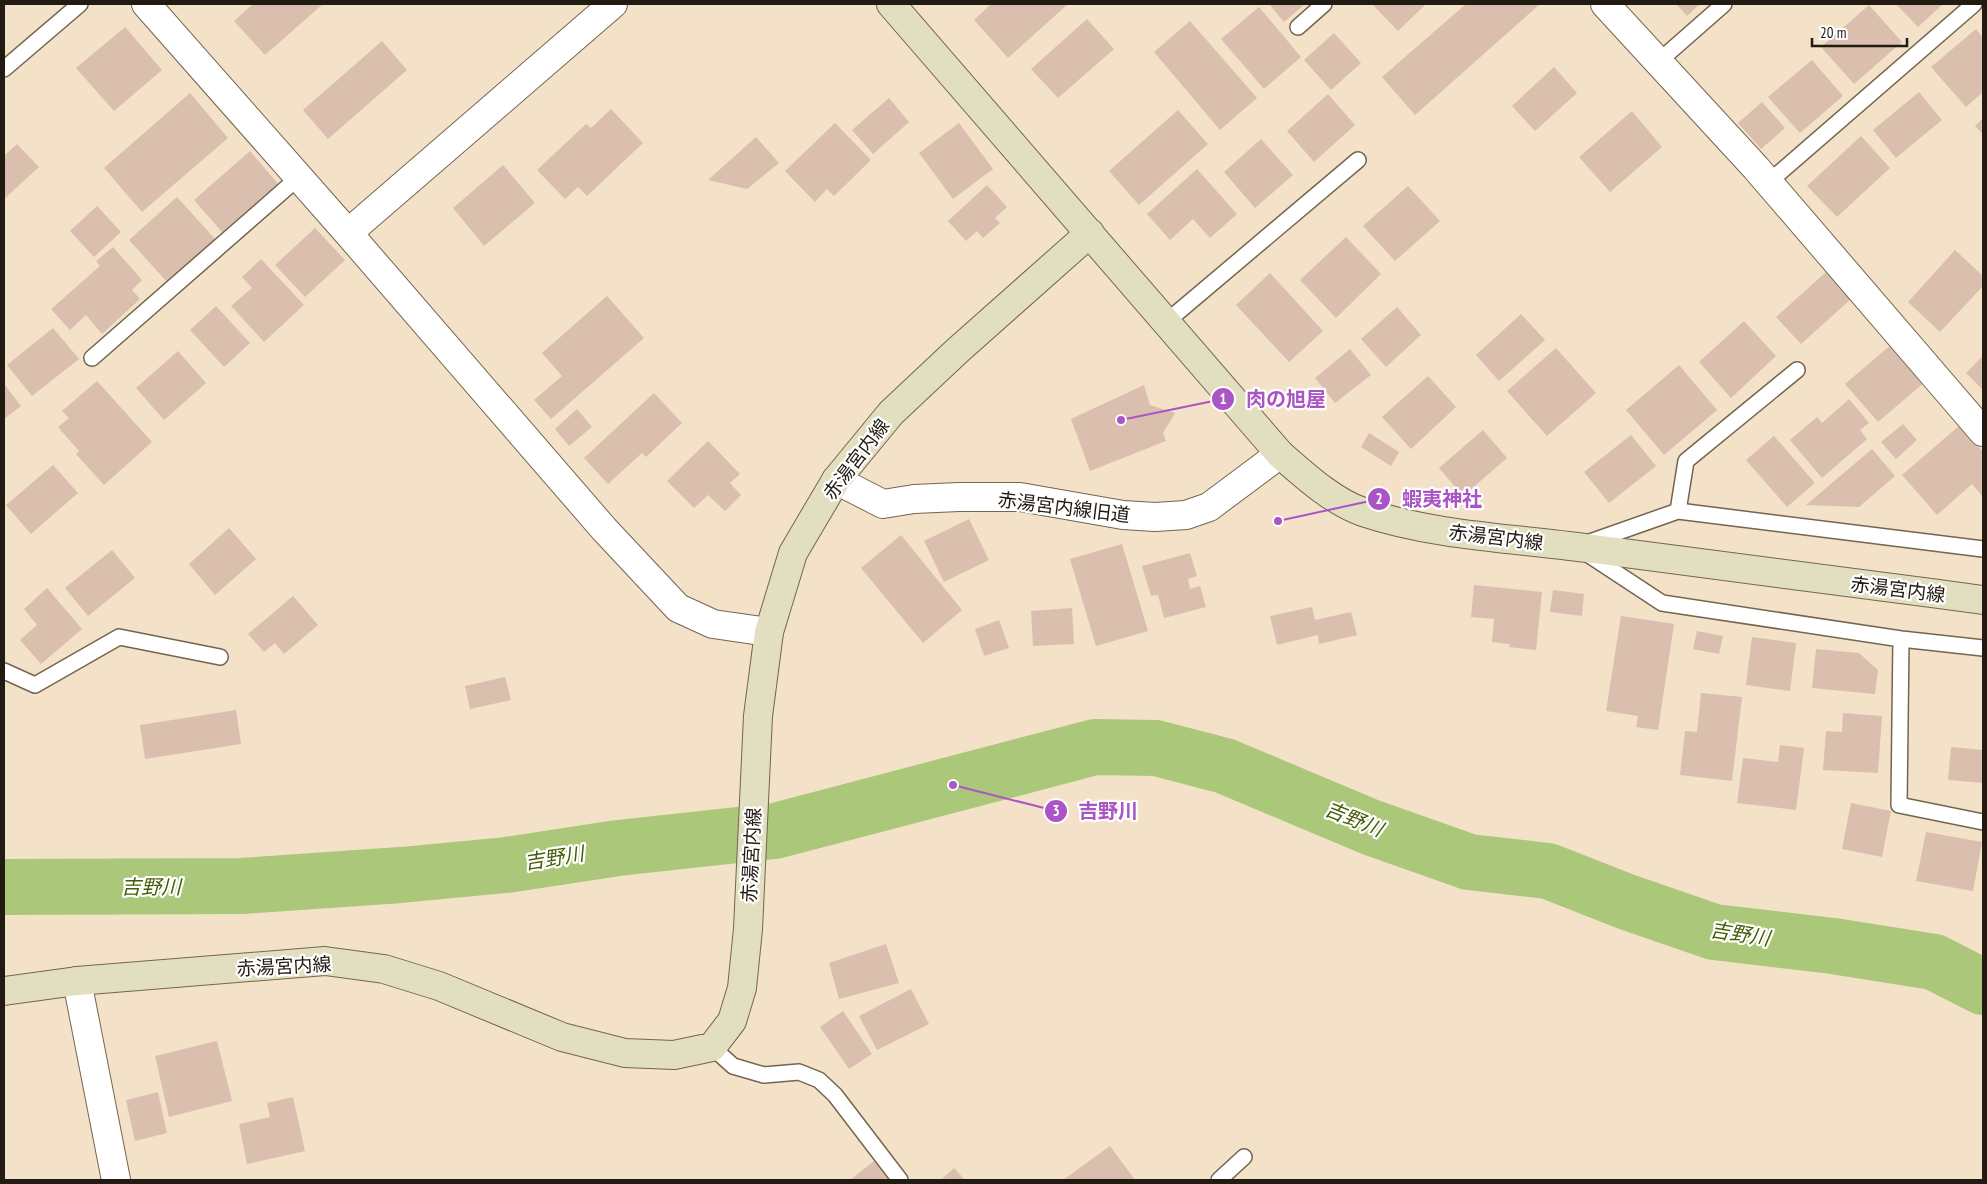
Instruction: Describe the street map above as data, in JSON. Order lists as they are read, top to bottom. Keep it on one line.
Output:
{"streets":{"main road":["赤湯宮内線"],"street":["赤湯宮内線旧道"]},"crossings":[["赤湯宮内線","赤湯宮内線旧道"]],"water":["吉野川"],"places":["肉の旭屋","蝦夷神社","吉野川"],"scale_bar":"20 m"}
